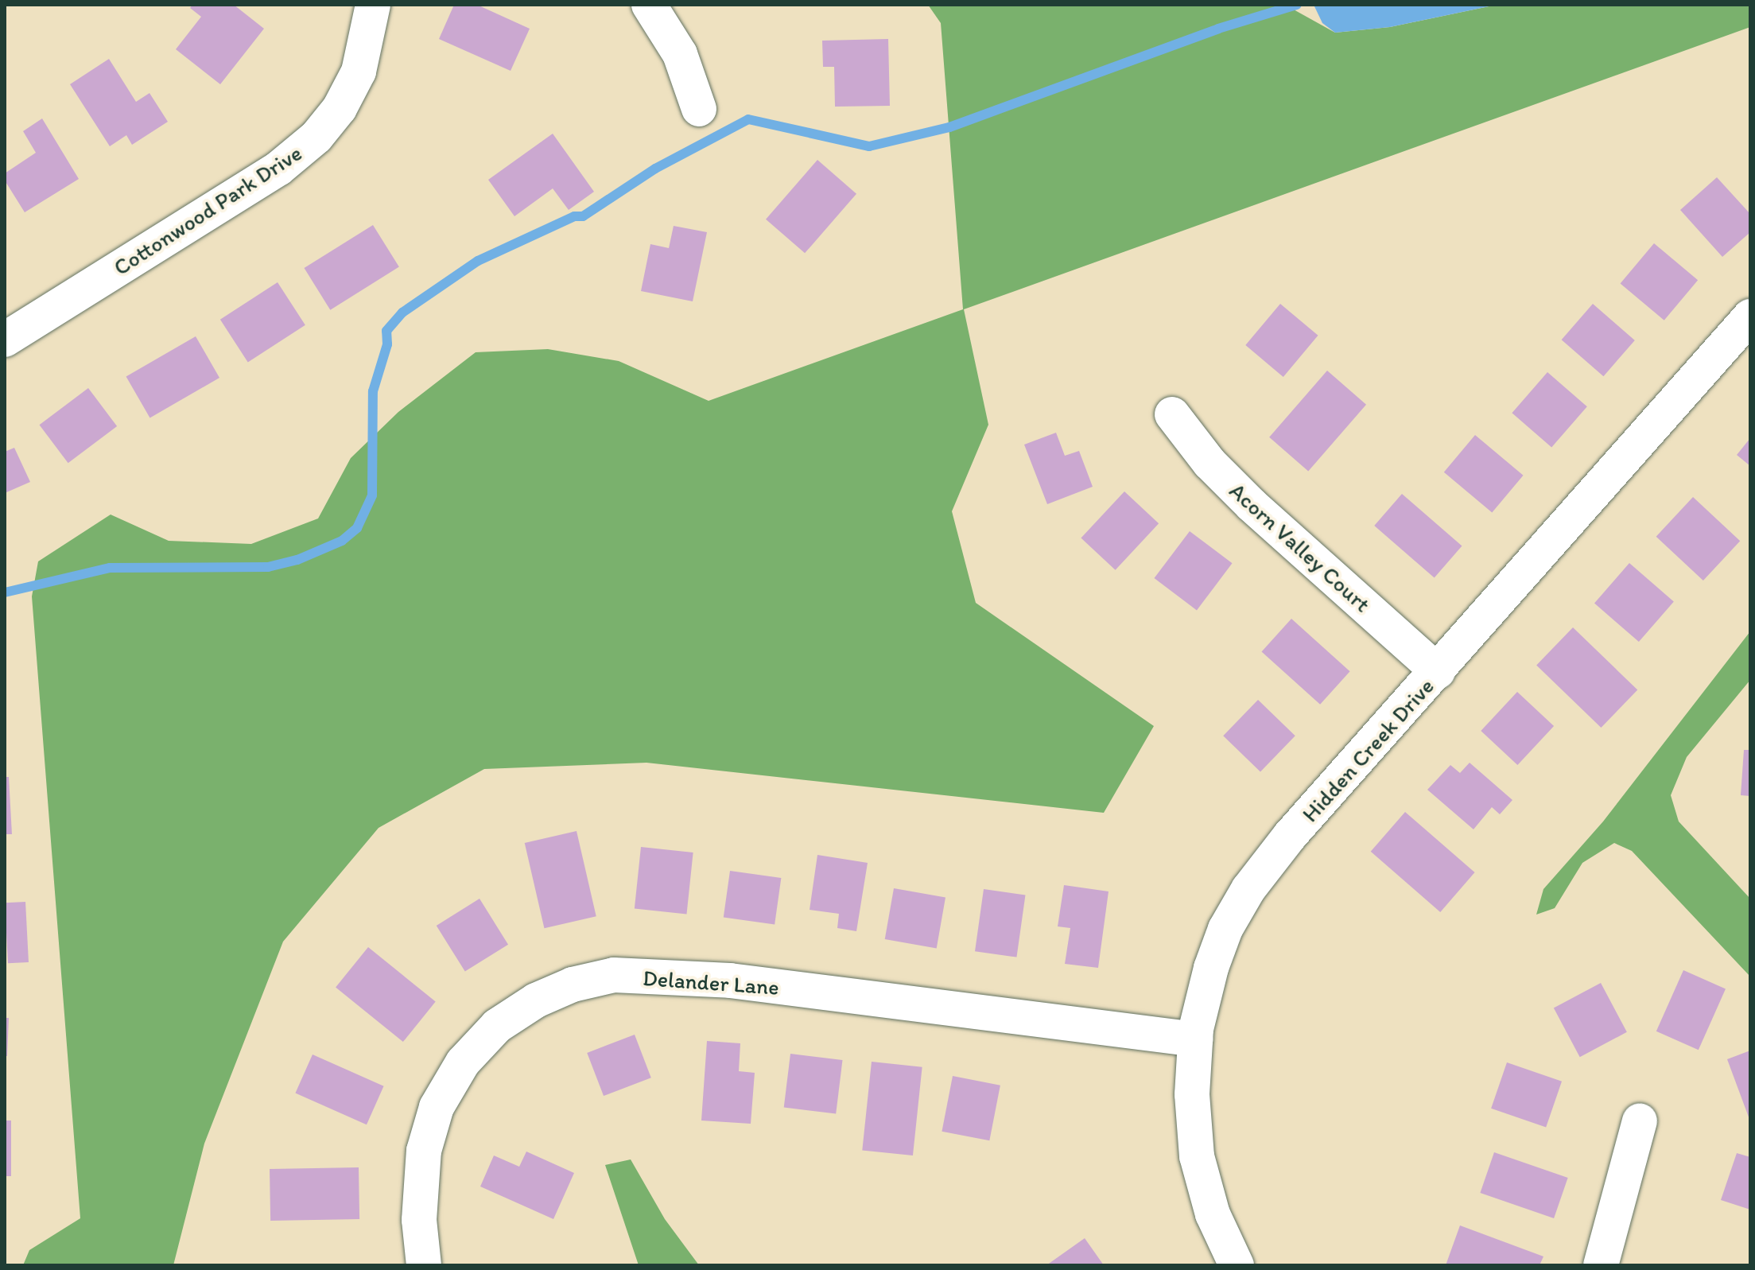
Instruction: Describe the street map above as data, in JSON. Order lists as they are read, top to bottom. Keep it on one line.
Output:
{"streets":{"street":["Cottonwood Park Drive","Acorn Valley Court","Hidden Creek Drive","Delander Lane"]},"crossings":[["Acorn Valley Court","Hidden Creek Drive"],["Hidden Creek Drive","Delander Lane"]]}
